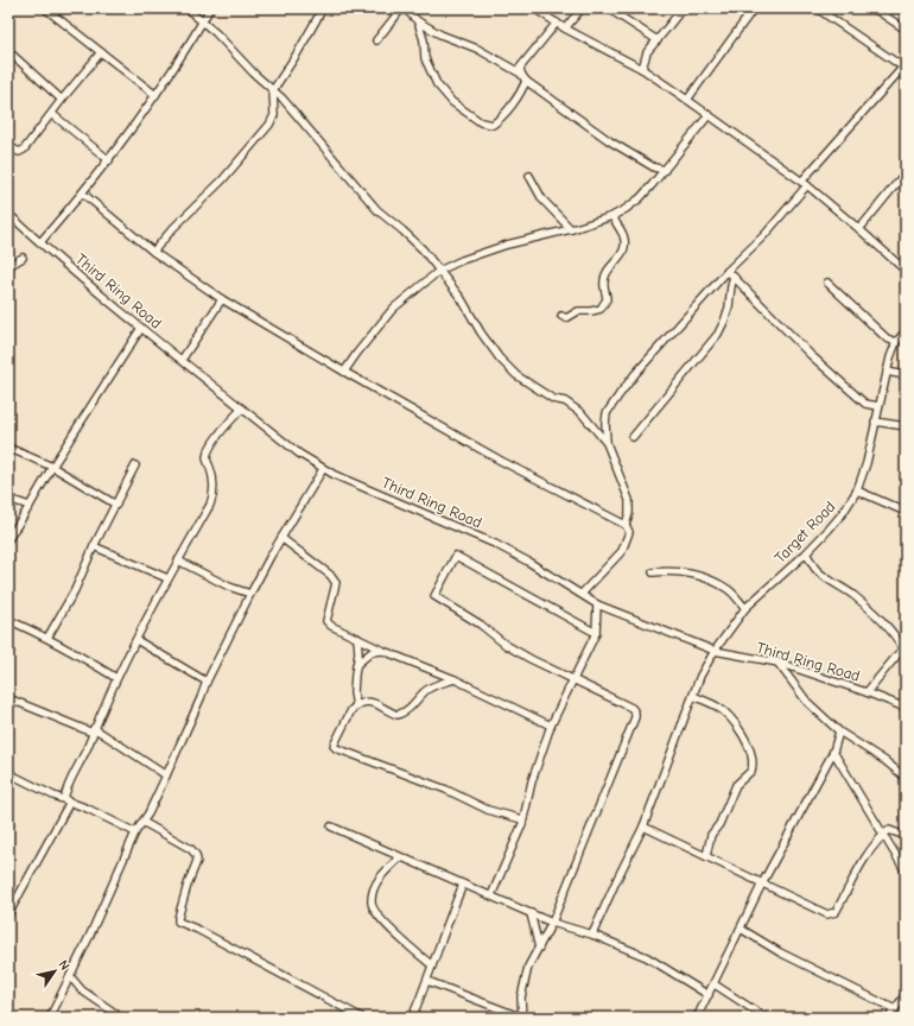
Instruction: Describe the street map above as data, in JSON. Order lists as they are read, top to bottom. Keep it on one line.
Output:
{"streets":{"street":["Third Ring Road","Target Road"]},"crossings":[["Third Ring Road","Target Road"]],"north":"top right"}
